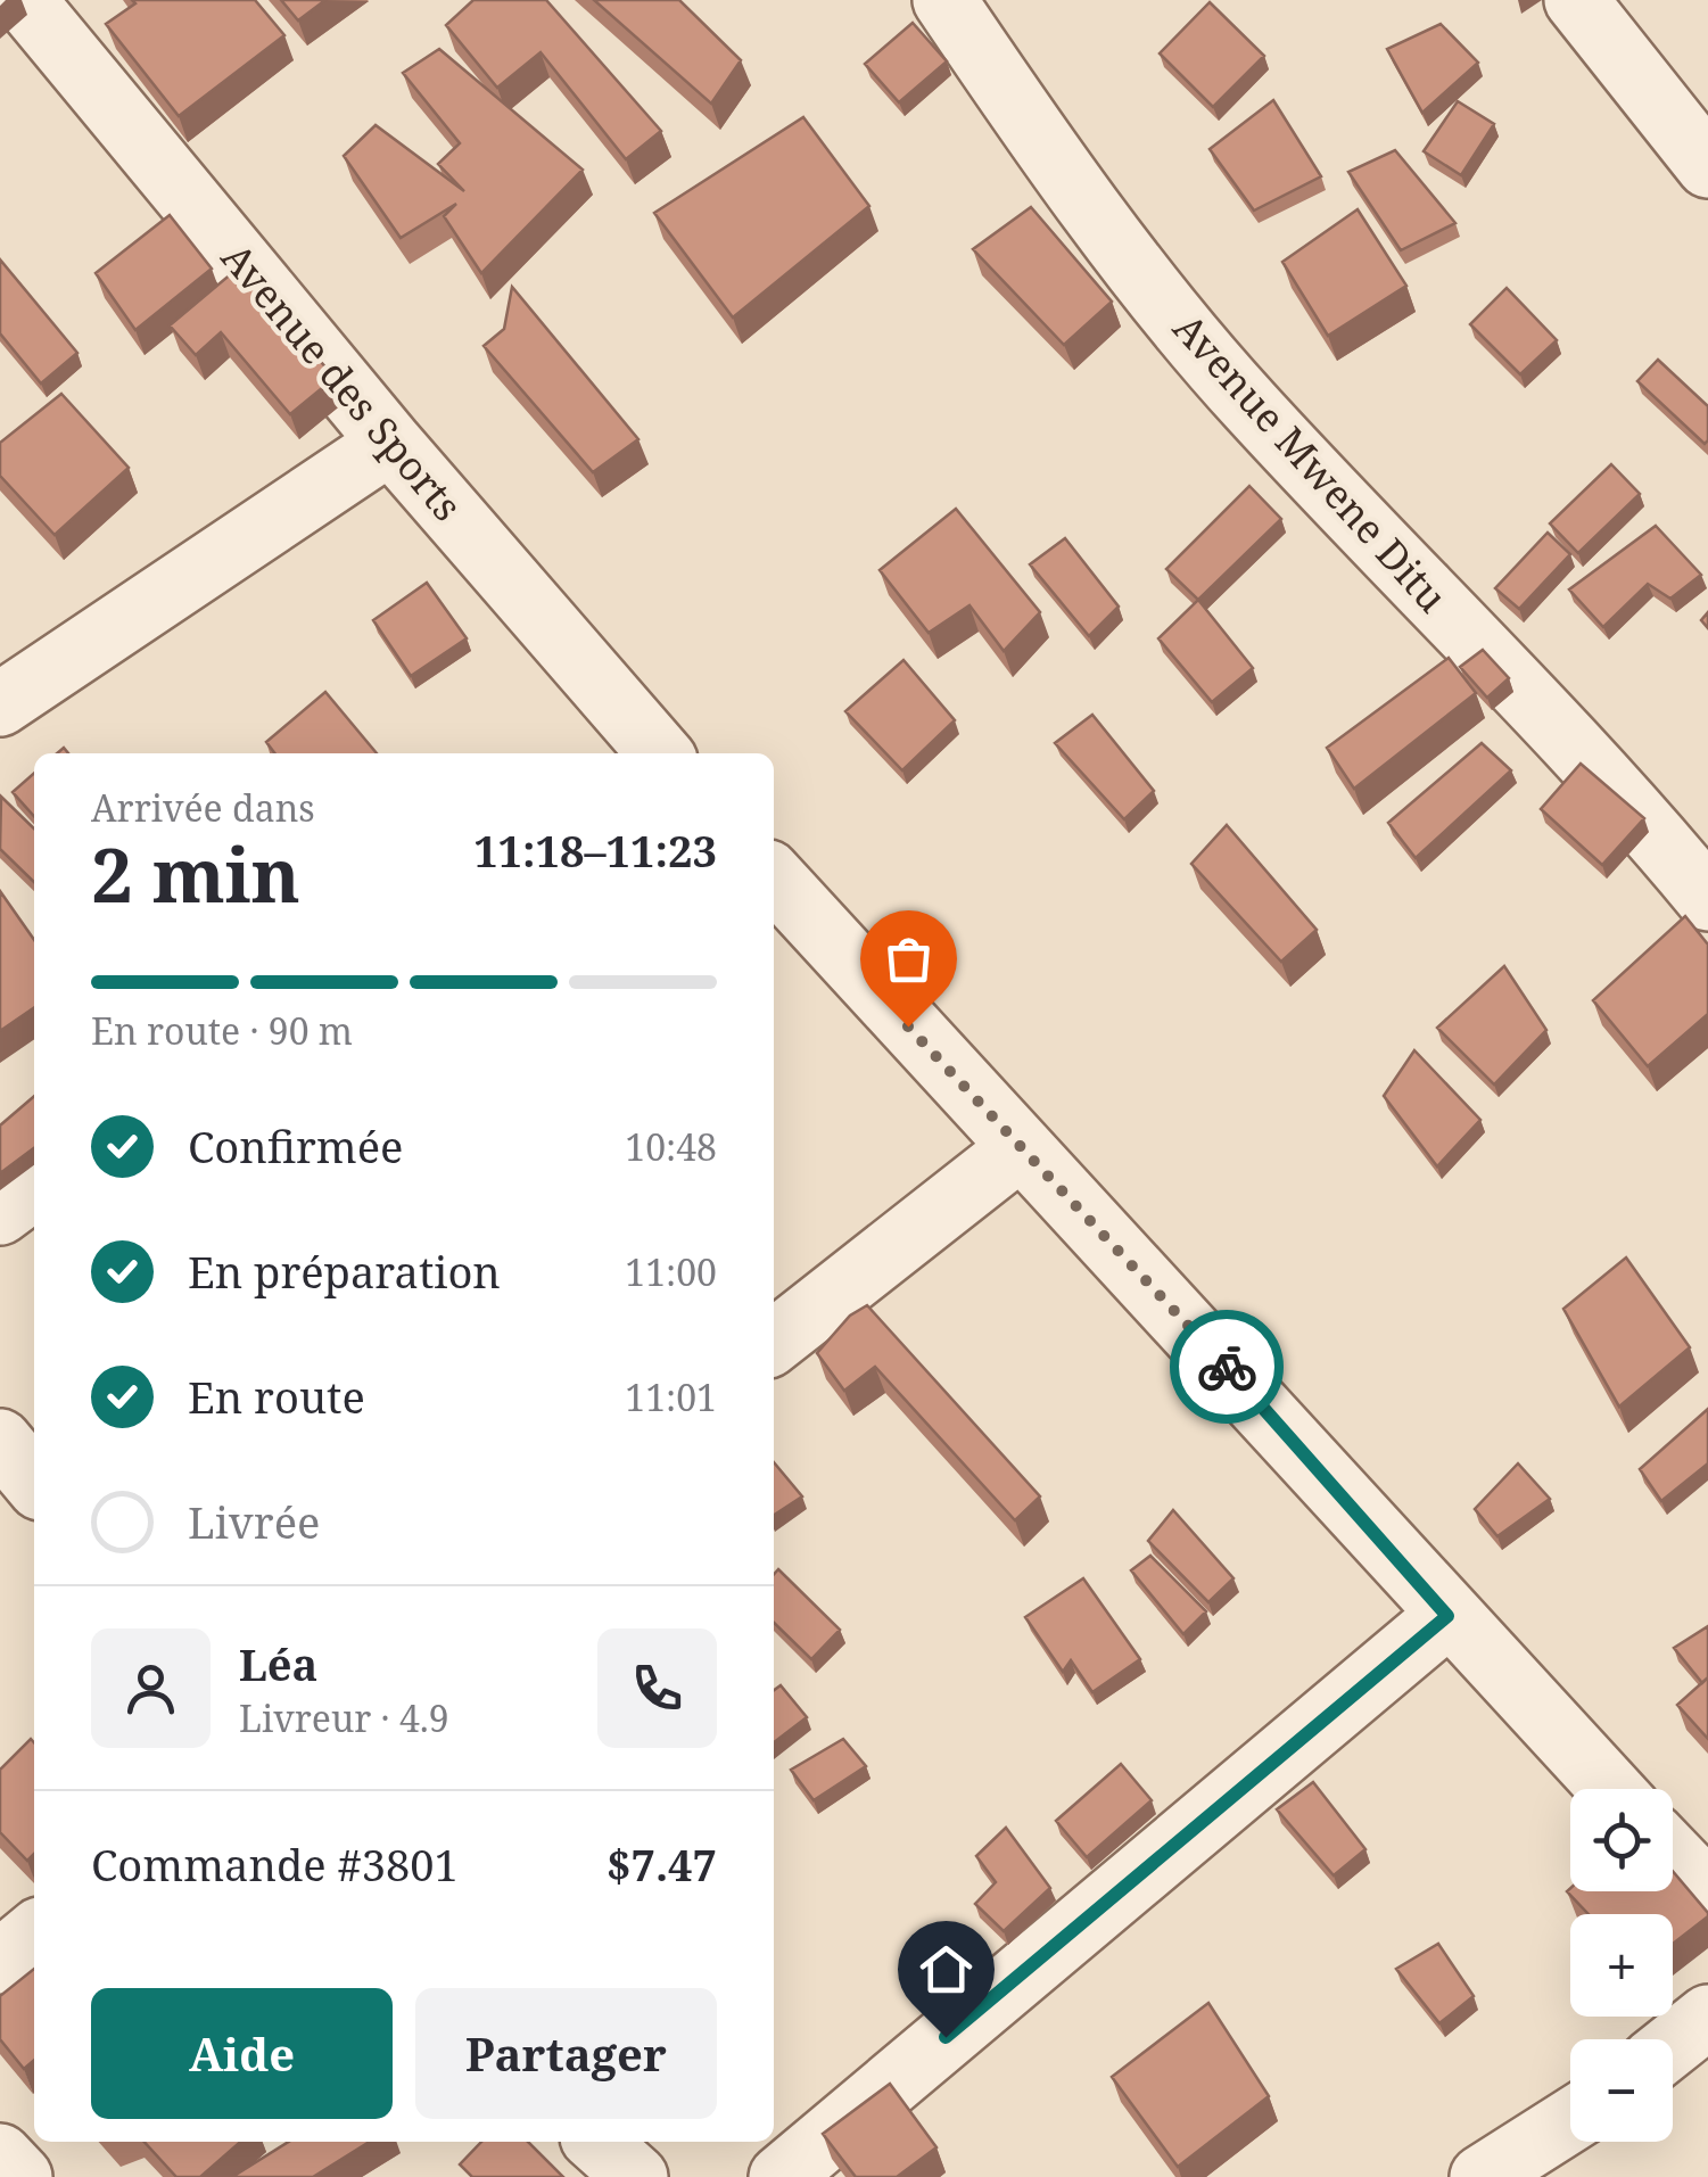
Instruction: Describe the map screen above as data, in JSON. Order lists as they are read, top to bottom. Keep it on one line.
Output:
{"streets":{"street":["Avenue des Sports","Avenue Mwene Ditu"]},"page":{"heading":["2 min","Arrivée dans","11:18–11:23"],"panel":["Léa","Livreur · 4.9","Commande #3801","$7.47"],"bar":"En route · 90 m","list":[["Confirmée","10:48"],["En préparation","11:00"],["En route","11:01"],"Livrée"],"map_buttons":["+","−"],"buttons":["Aide","Partager"]}}
